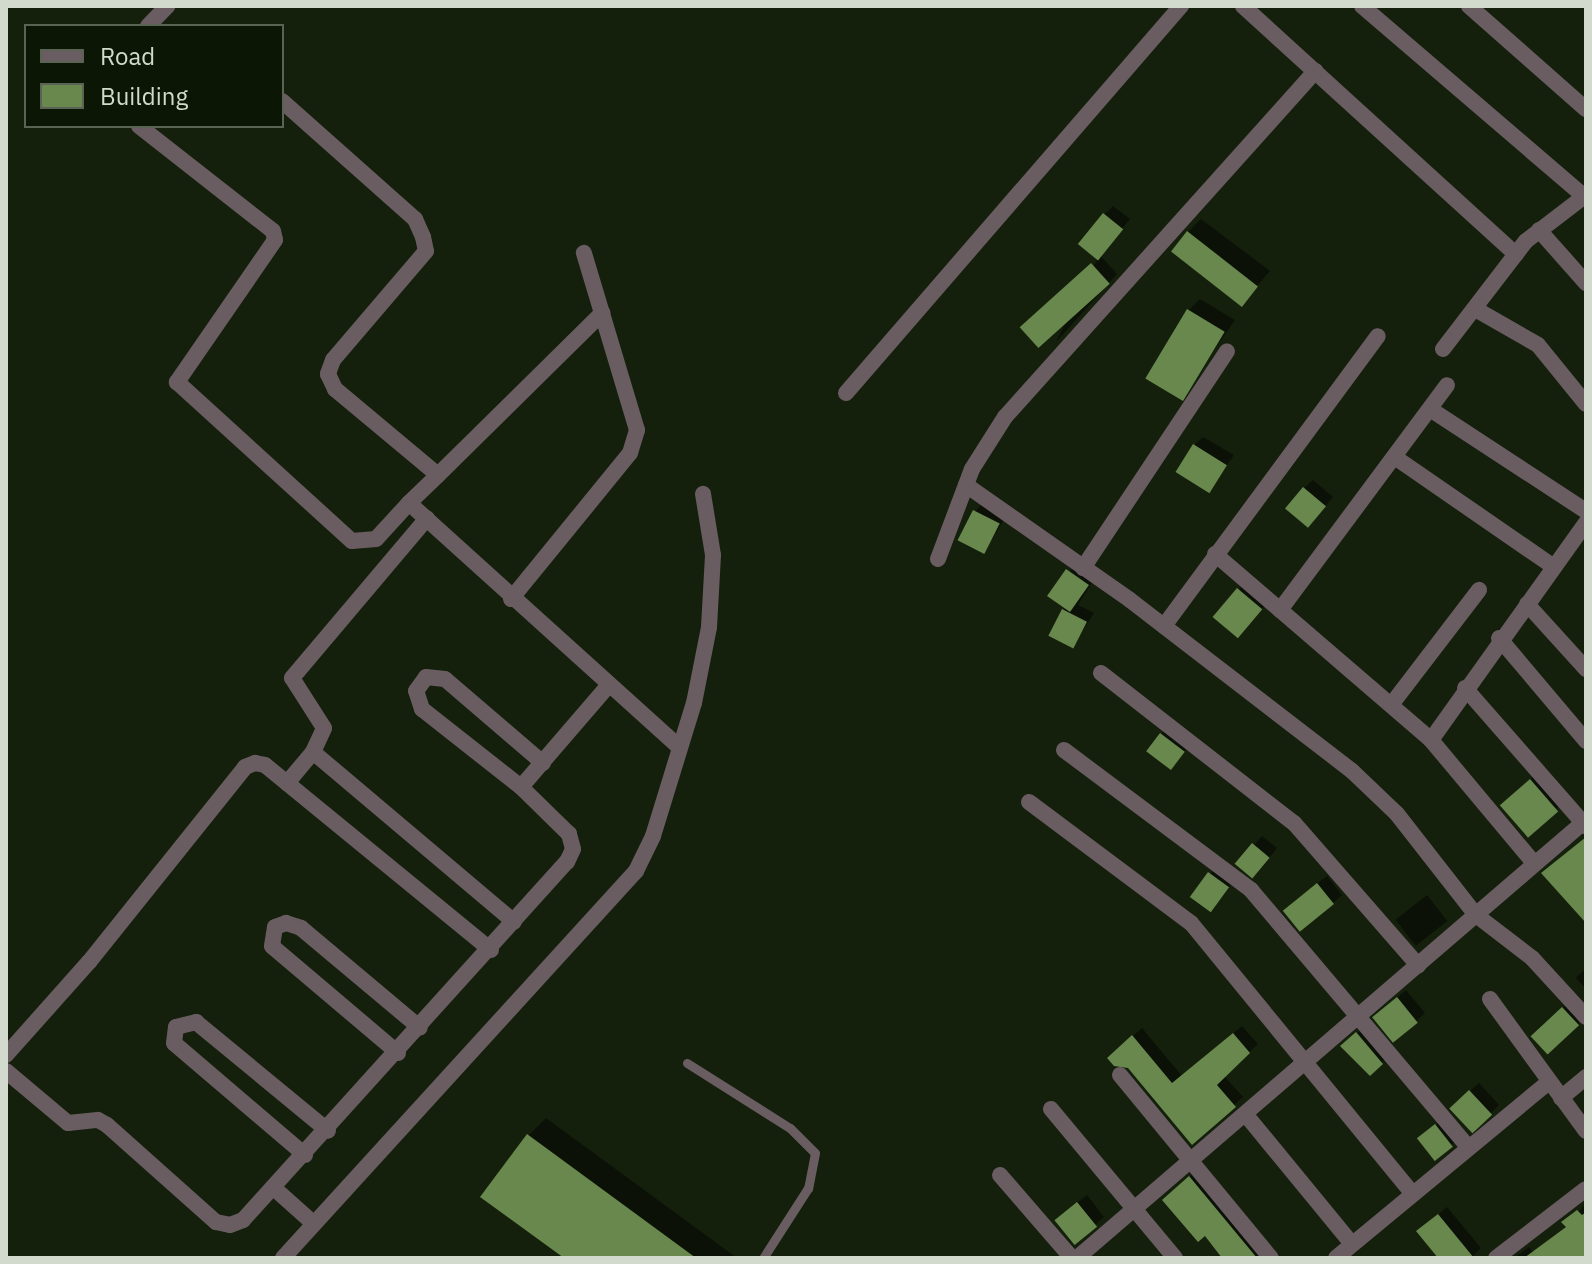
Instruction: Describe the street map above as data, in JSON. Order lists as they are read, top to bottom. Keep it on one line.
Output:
{"legend":["Road","Building"]}
